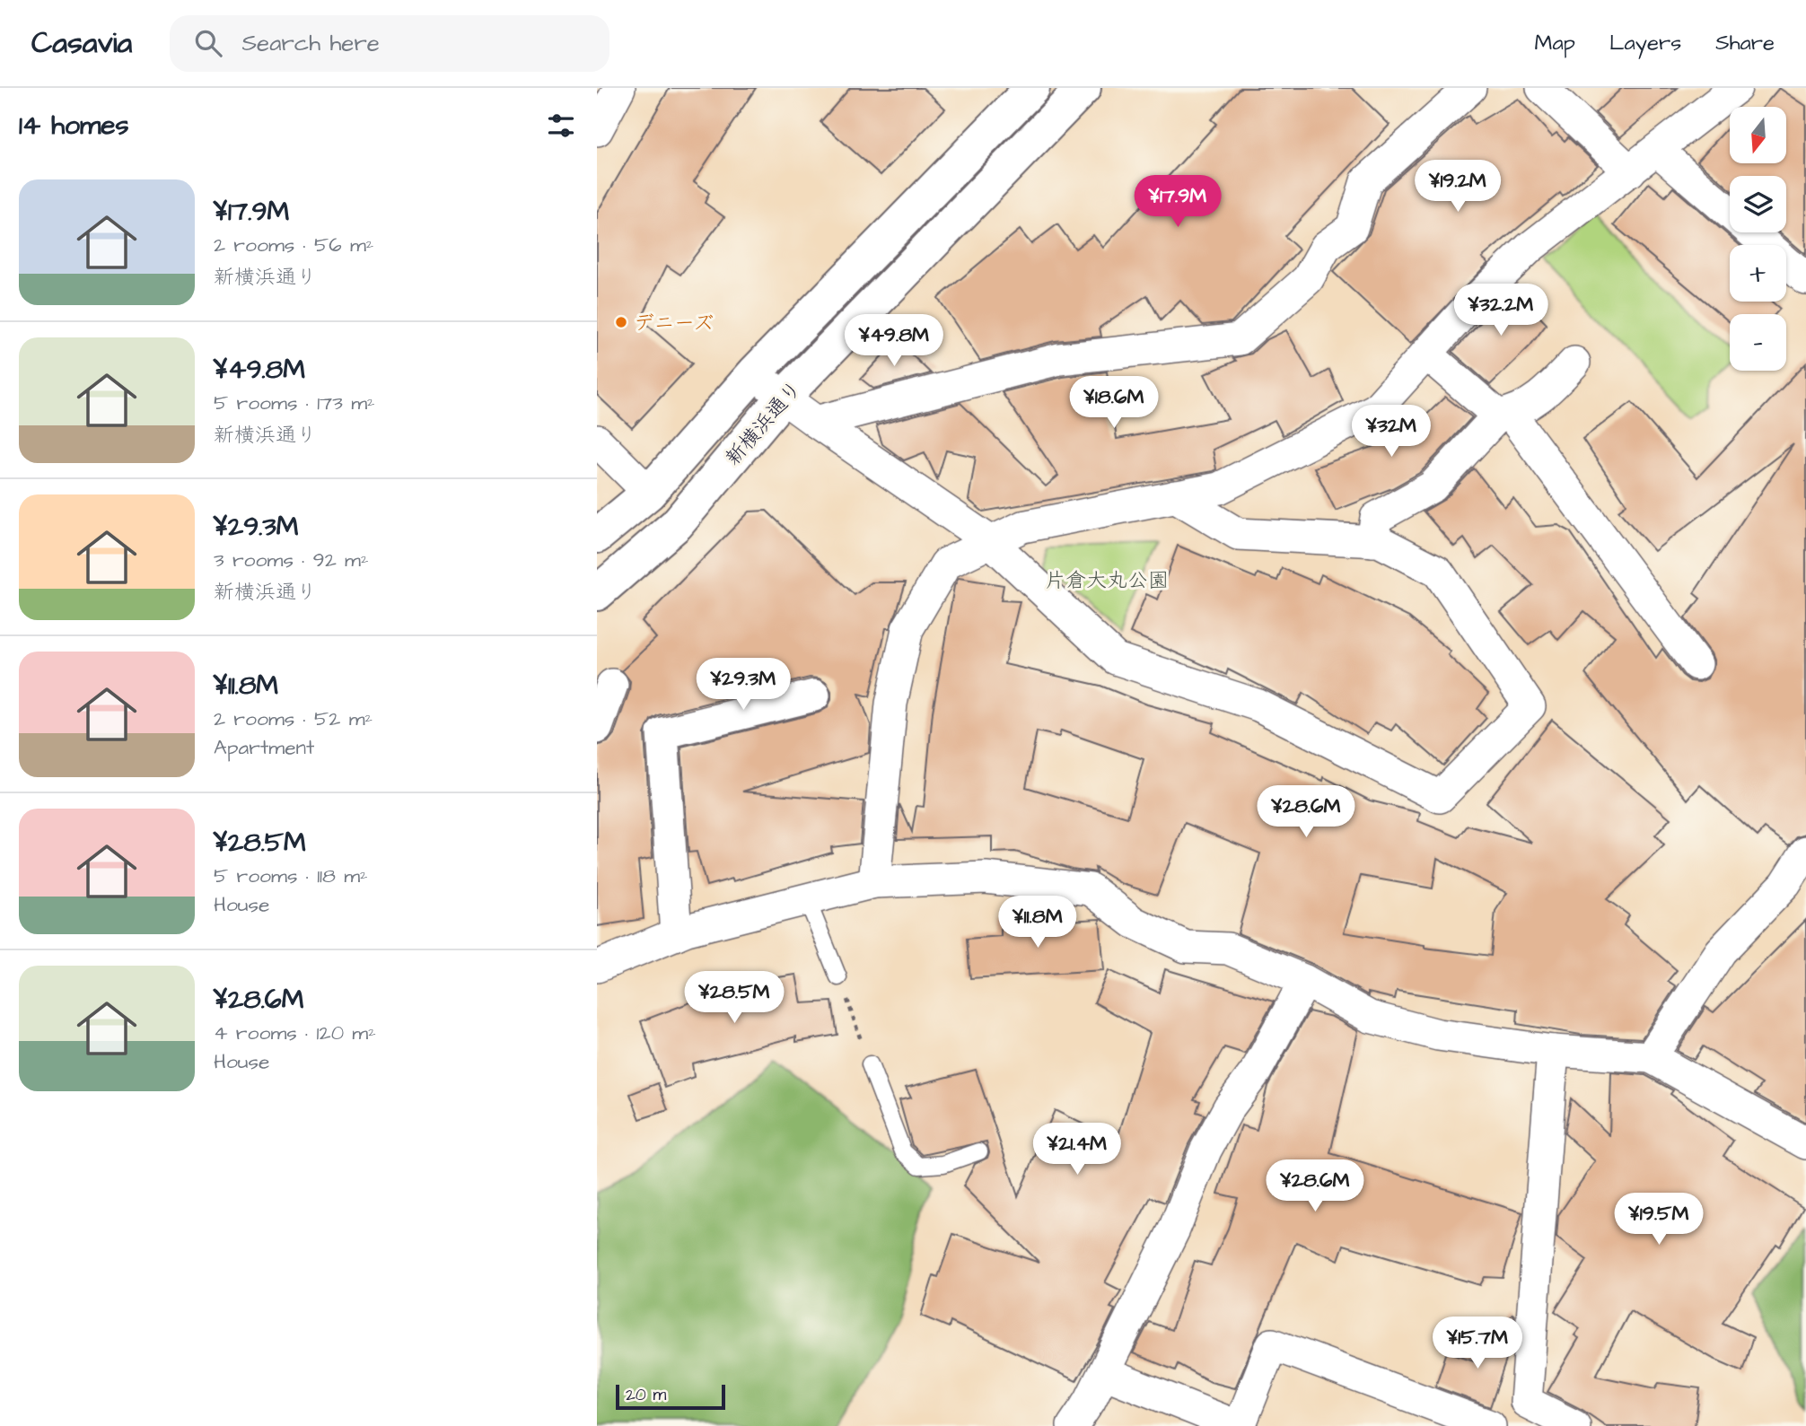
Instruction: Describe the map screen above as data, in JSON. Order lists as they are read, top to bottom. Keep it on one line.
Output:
{"streets":{"main road":["新横浜通り"]},"parks":["片倉大丸公園"],"places":["デニーズ"],"scale_bar":"20 m","north":"bottom","page":{"header":"Casavia","search":"Search here","nav":["Map","Layers","Share"],"heading":"14 homes","map_buttons":["+","−"],"price":["¥19.2M","¥17.9M","¥32.2M","¥49.8M","¥18.6M","¥32M","¥29.3M","¥28.6M","¥11.8M","¥28.5M","¥21.4M","¥28.6M","¥19.5M","¥15.7M"],"list":[{"name":"¥17.9M","note":"2 rooms · 56 m² · 新横浜通り"},{"name":"¥49.8M","note":"5 rooms · 173 m² · 新横浜通り"},{"name":"¥29.3M","note":"3 rooms · 92 m² · 新横浜通り"},{"name":"¥11.8M","note":"2 rooms · 52 m² · Apartment"},{"name":"¥28.5M","note":"5 rooms · 118 m² · House"},{"name":"¥28.6M","note":"4 rooms · 120 m² · House"}],"scale":"20 m"}}
